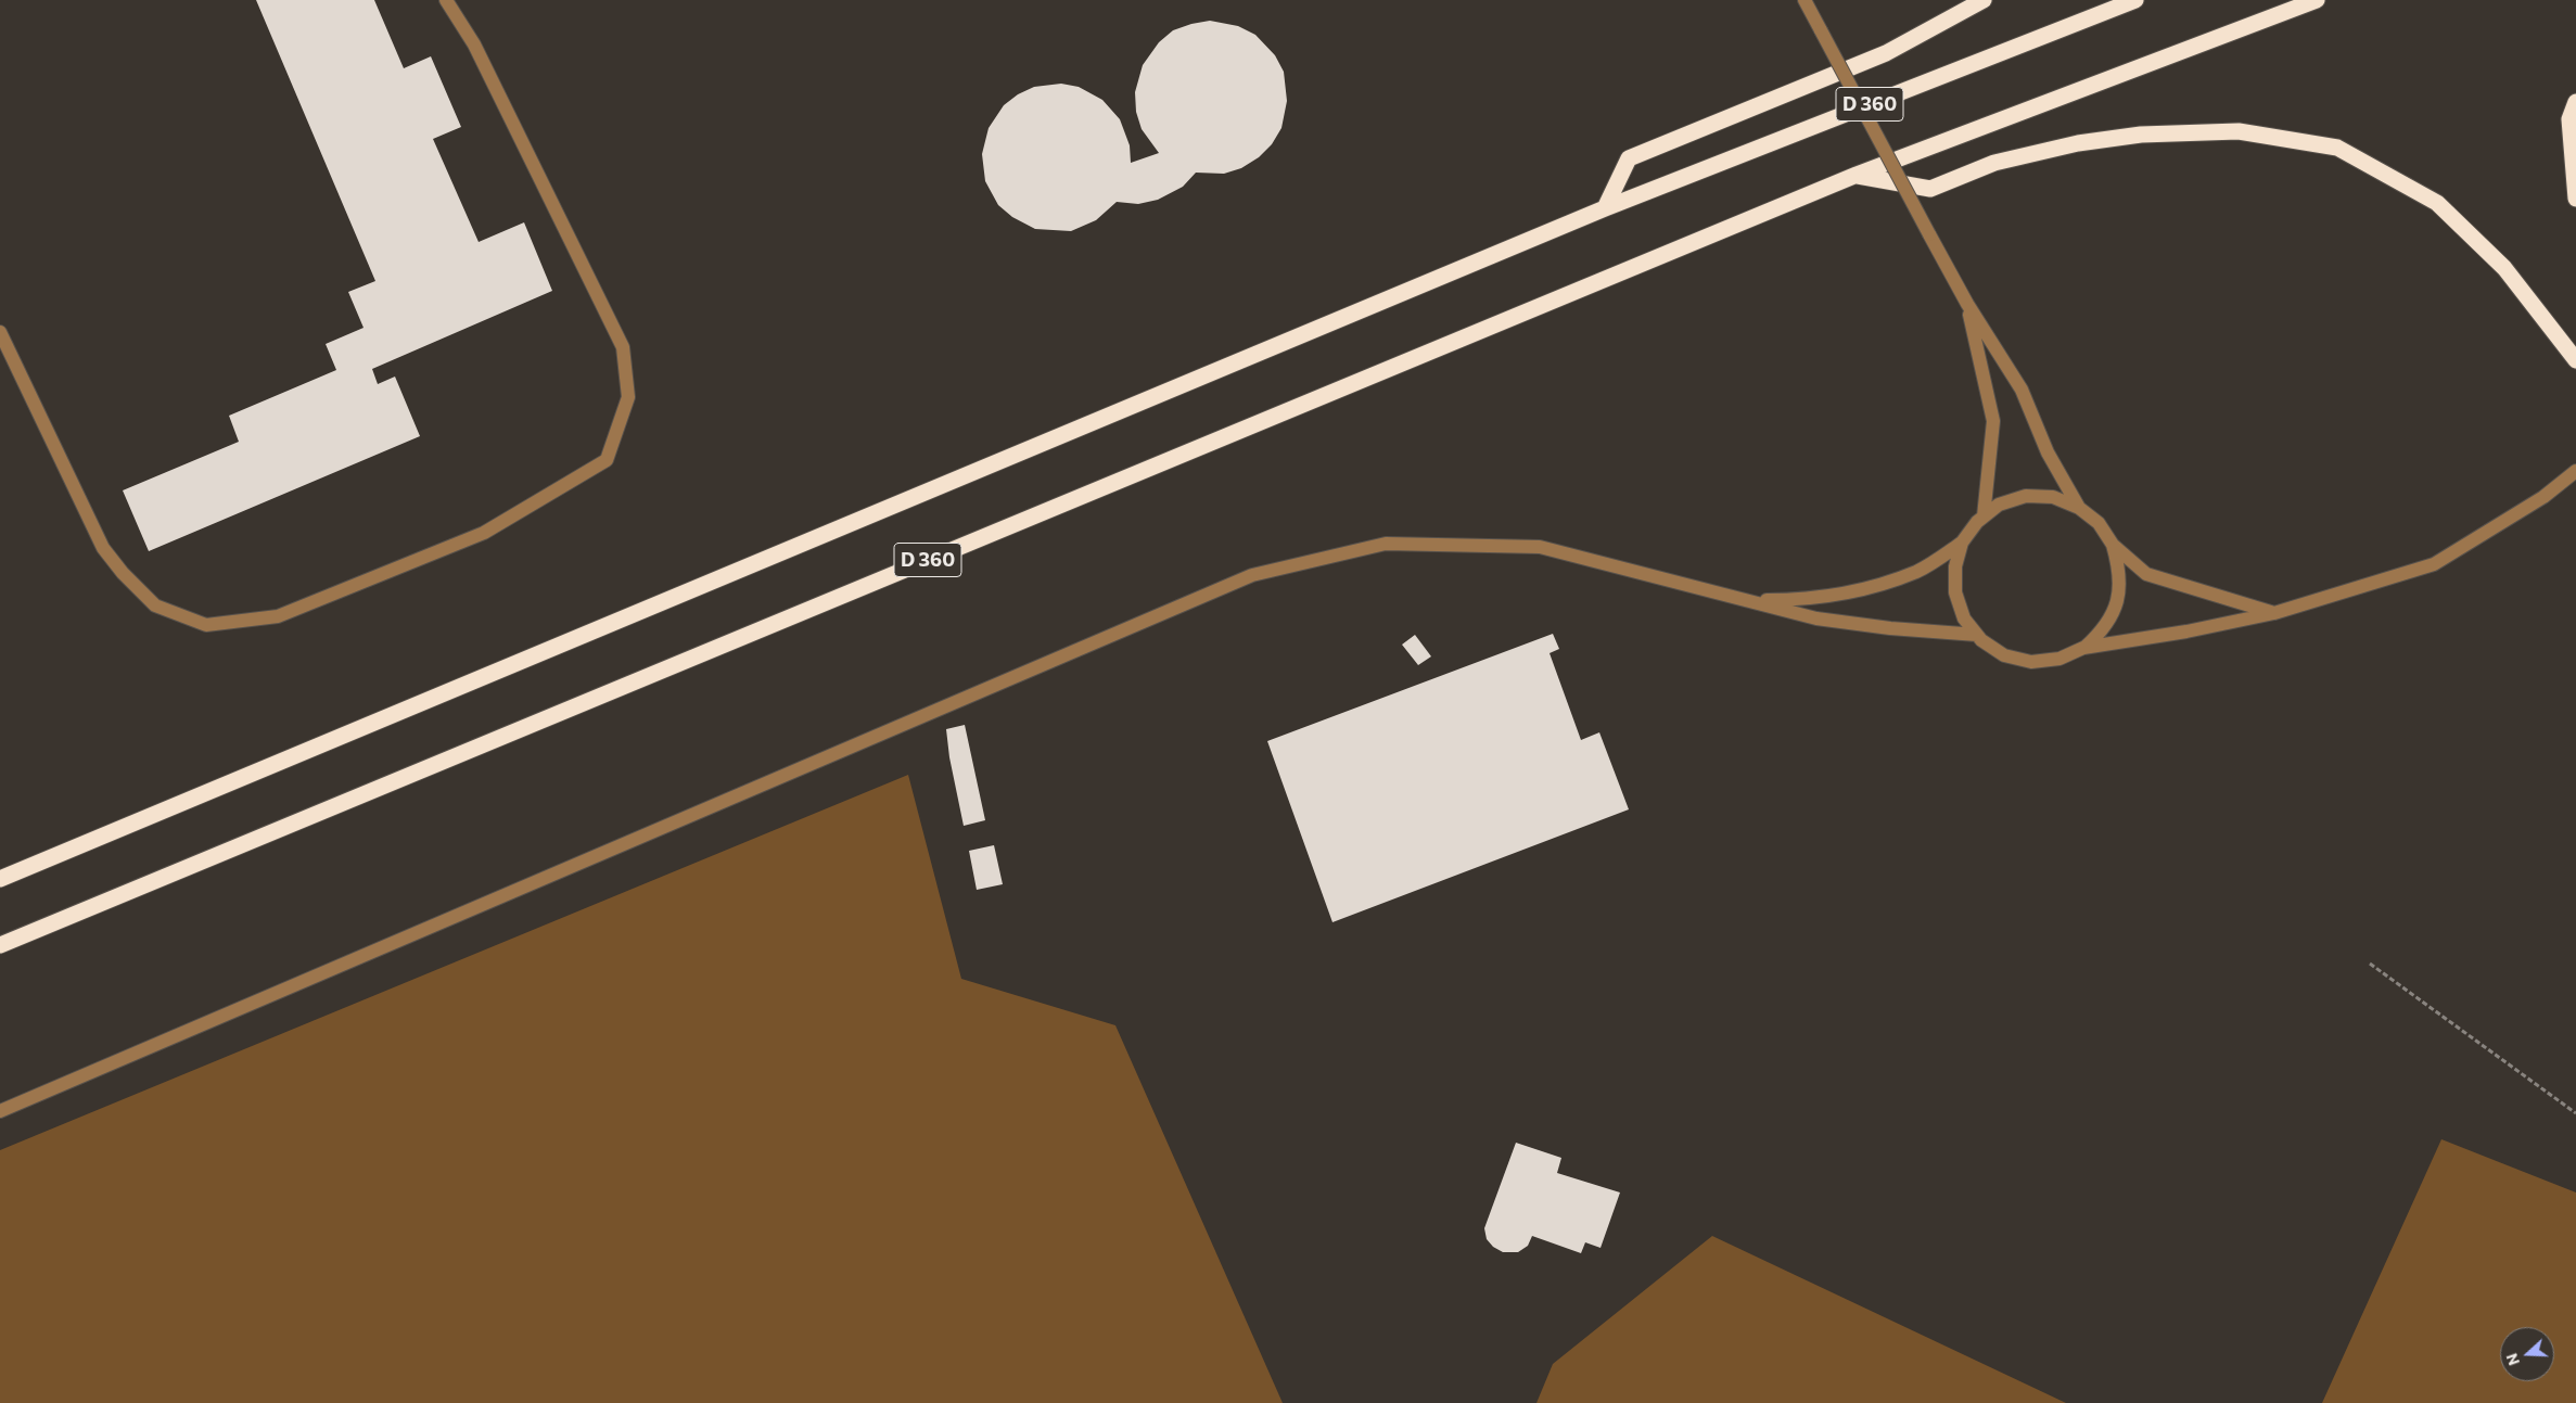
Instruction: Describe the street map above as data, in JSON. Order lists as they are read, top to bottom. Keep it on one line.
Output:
{"streets":{"highway":["D 360"]},"north":"left"}
